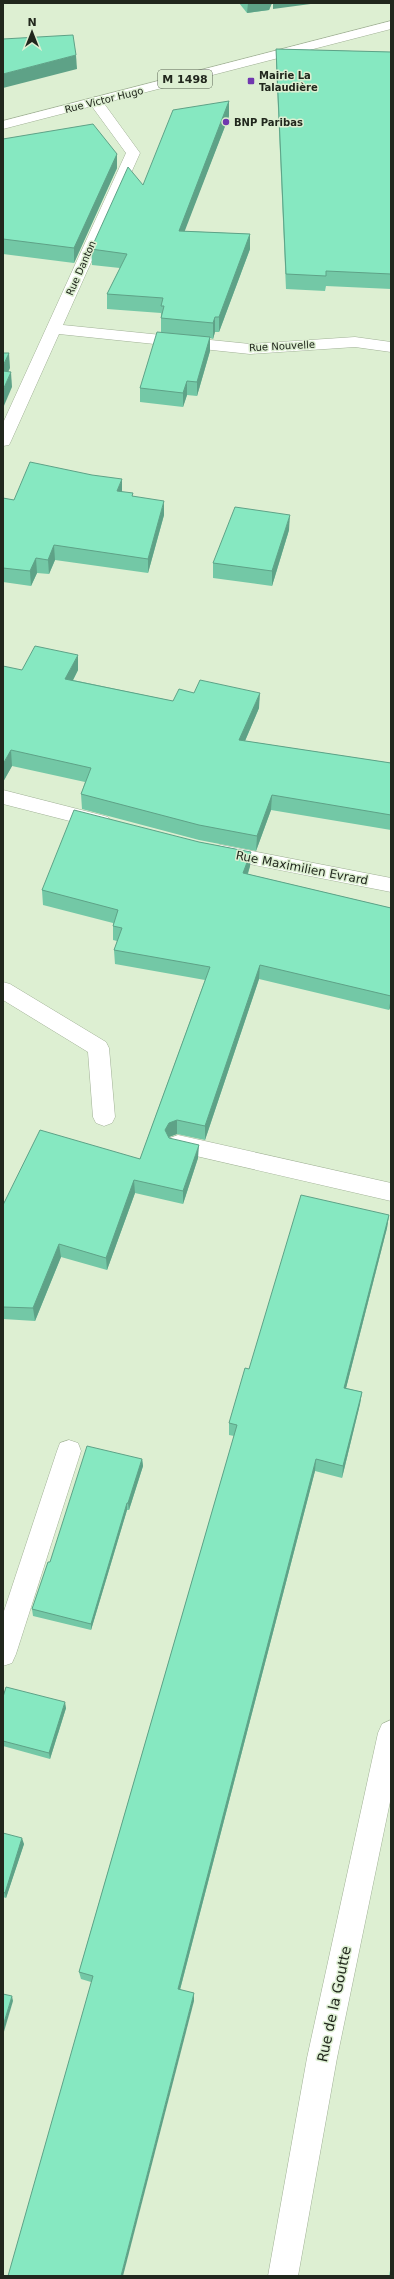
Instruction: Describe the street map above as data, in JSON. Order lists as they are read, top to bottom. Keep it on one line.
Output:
{"streets":{"street":["M 1498","Rue Victor Hugo","Rue Danton","Rue Nouvelle","Rue Maximilien Evrard","Rue de la Goutte"]},"crossings":[["Rue Victor Hugo","Rue Danton"],["Rue Danton","Rue Nouvelle"]],"places":{"transit":["Mairie La Talaudière"],"other":["BNP Paribas"]},"north":"top"}
